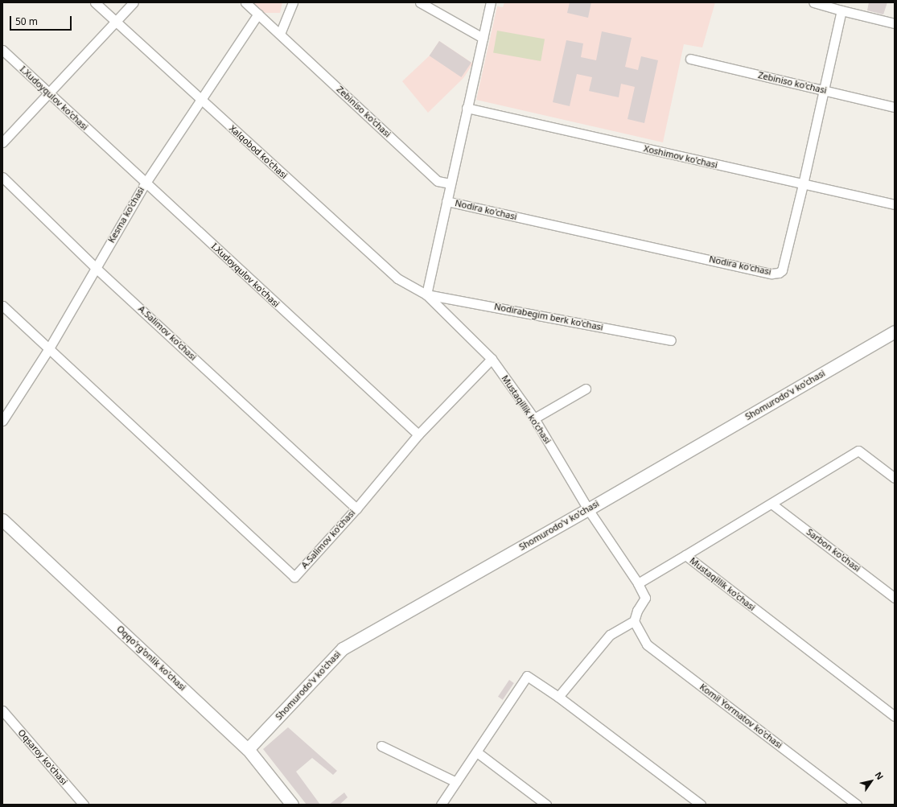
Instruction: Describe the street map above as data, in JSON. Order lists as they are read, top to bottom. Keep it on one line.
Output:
{"streets":{"street":["Zebiniso ko'chasi","I.Xudoyqulov ko'chasi","Xalqobod ko'chasi","Xoshimov ko'chasi","Nodira ko'chasi","Kesma ko'chasi","Nodirabegim berk ko'chasi","A.Salimov ko'chasi","Shomurodo'v ko'chasi","Mustaqillik ko'chasi","Sarbon ko'chasi","Oqqo'rg'onlik ko'chasi","Komil Yormatov ko'chasi","Oqsaroy ko'chasi"]},"crossings":[["Zebiniso ko'chasi","Nodira ko'chasi"],["Zebiniso ko'chasi","Kesma ko'chasi"],["I.Xudoyqulov ko'chasi","Kesma ko'chasi"],["Xalqobod ko'chasi","Kesma ko'chasi"],["Xalqobod ko'chasi","Nodirabegim berk ko'chasi"],["Xalqobod ko'chasi","Mustaqillik ko'chasi"],["Xoshimov ko'chasi","Nodira ko'chasi"],["Kesma ko'chasi","A.Salimov ko'chasi"],["Nodirabegim berk ko'chasi","Mustaqillik ko'chasi"],["Shomurodo'v ko'chasi","Mustaqillik ko'chasi"],["Shomurodo'v ko'chasi","Oqqo'rg'onlik ko'chasi"]],"scale_bar":"50 m","north":"top right"}
